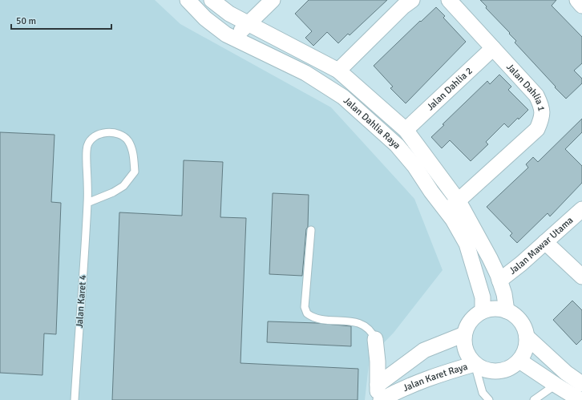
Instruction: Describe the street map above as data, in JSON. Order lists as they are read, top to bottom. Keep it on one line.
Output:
{"streets":{"street":["Jalan Dahlia 1","Jalan Dahlia 2","Jalan Dahlia Raya","Jalan Mawar Utama","Jalan Karet Raya"],"lane":["Jalan Karet 4"]},"crossings":[["Jalan Dahlia 1","Jalan Dahlia 2"],["Jalan Dahlia 1","Jalan Dahlia Raya"],["Jalan Dahlia 2","Jalan Dahlia Raya"],["Jalan Dahlia Raya","Jalan Mawar Utama"],["Jalan Dahlia Raya","Jalan Karet Raya"]],"scale_bar":"50 m"}
